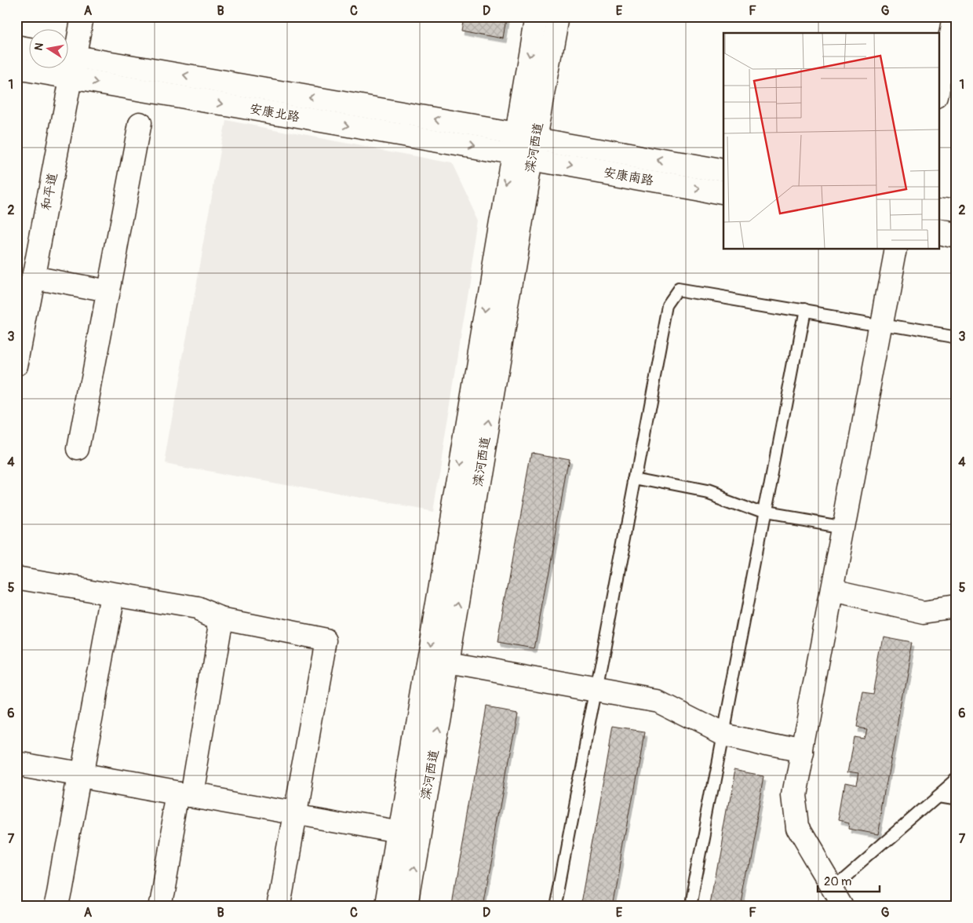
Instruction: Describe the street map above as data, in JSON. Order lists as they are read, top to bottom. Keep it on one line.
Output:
{"streets":{"street":["安康北路","滦河西道","安康南路","和平道"]},"crossings":[["安康北路","滦河西道"],["安康北路","安康南路"],["安康北路","和平道"],["滦河西道","安康南路"]],"scale_bar":"20 m","north":"left","grid":{"columns":["A","B","C","D","E","F","G"],"rows":["1","2","3","4","5","6","7"]}}
